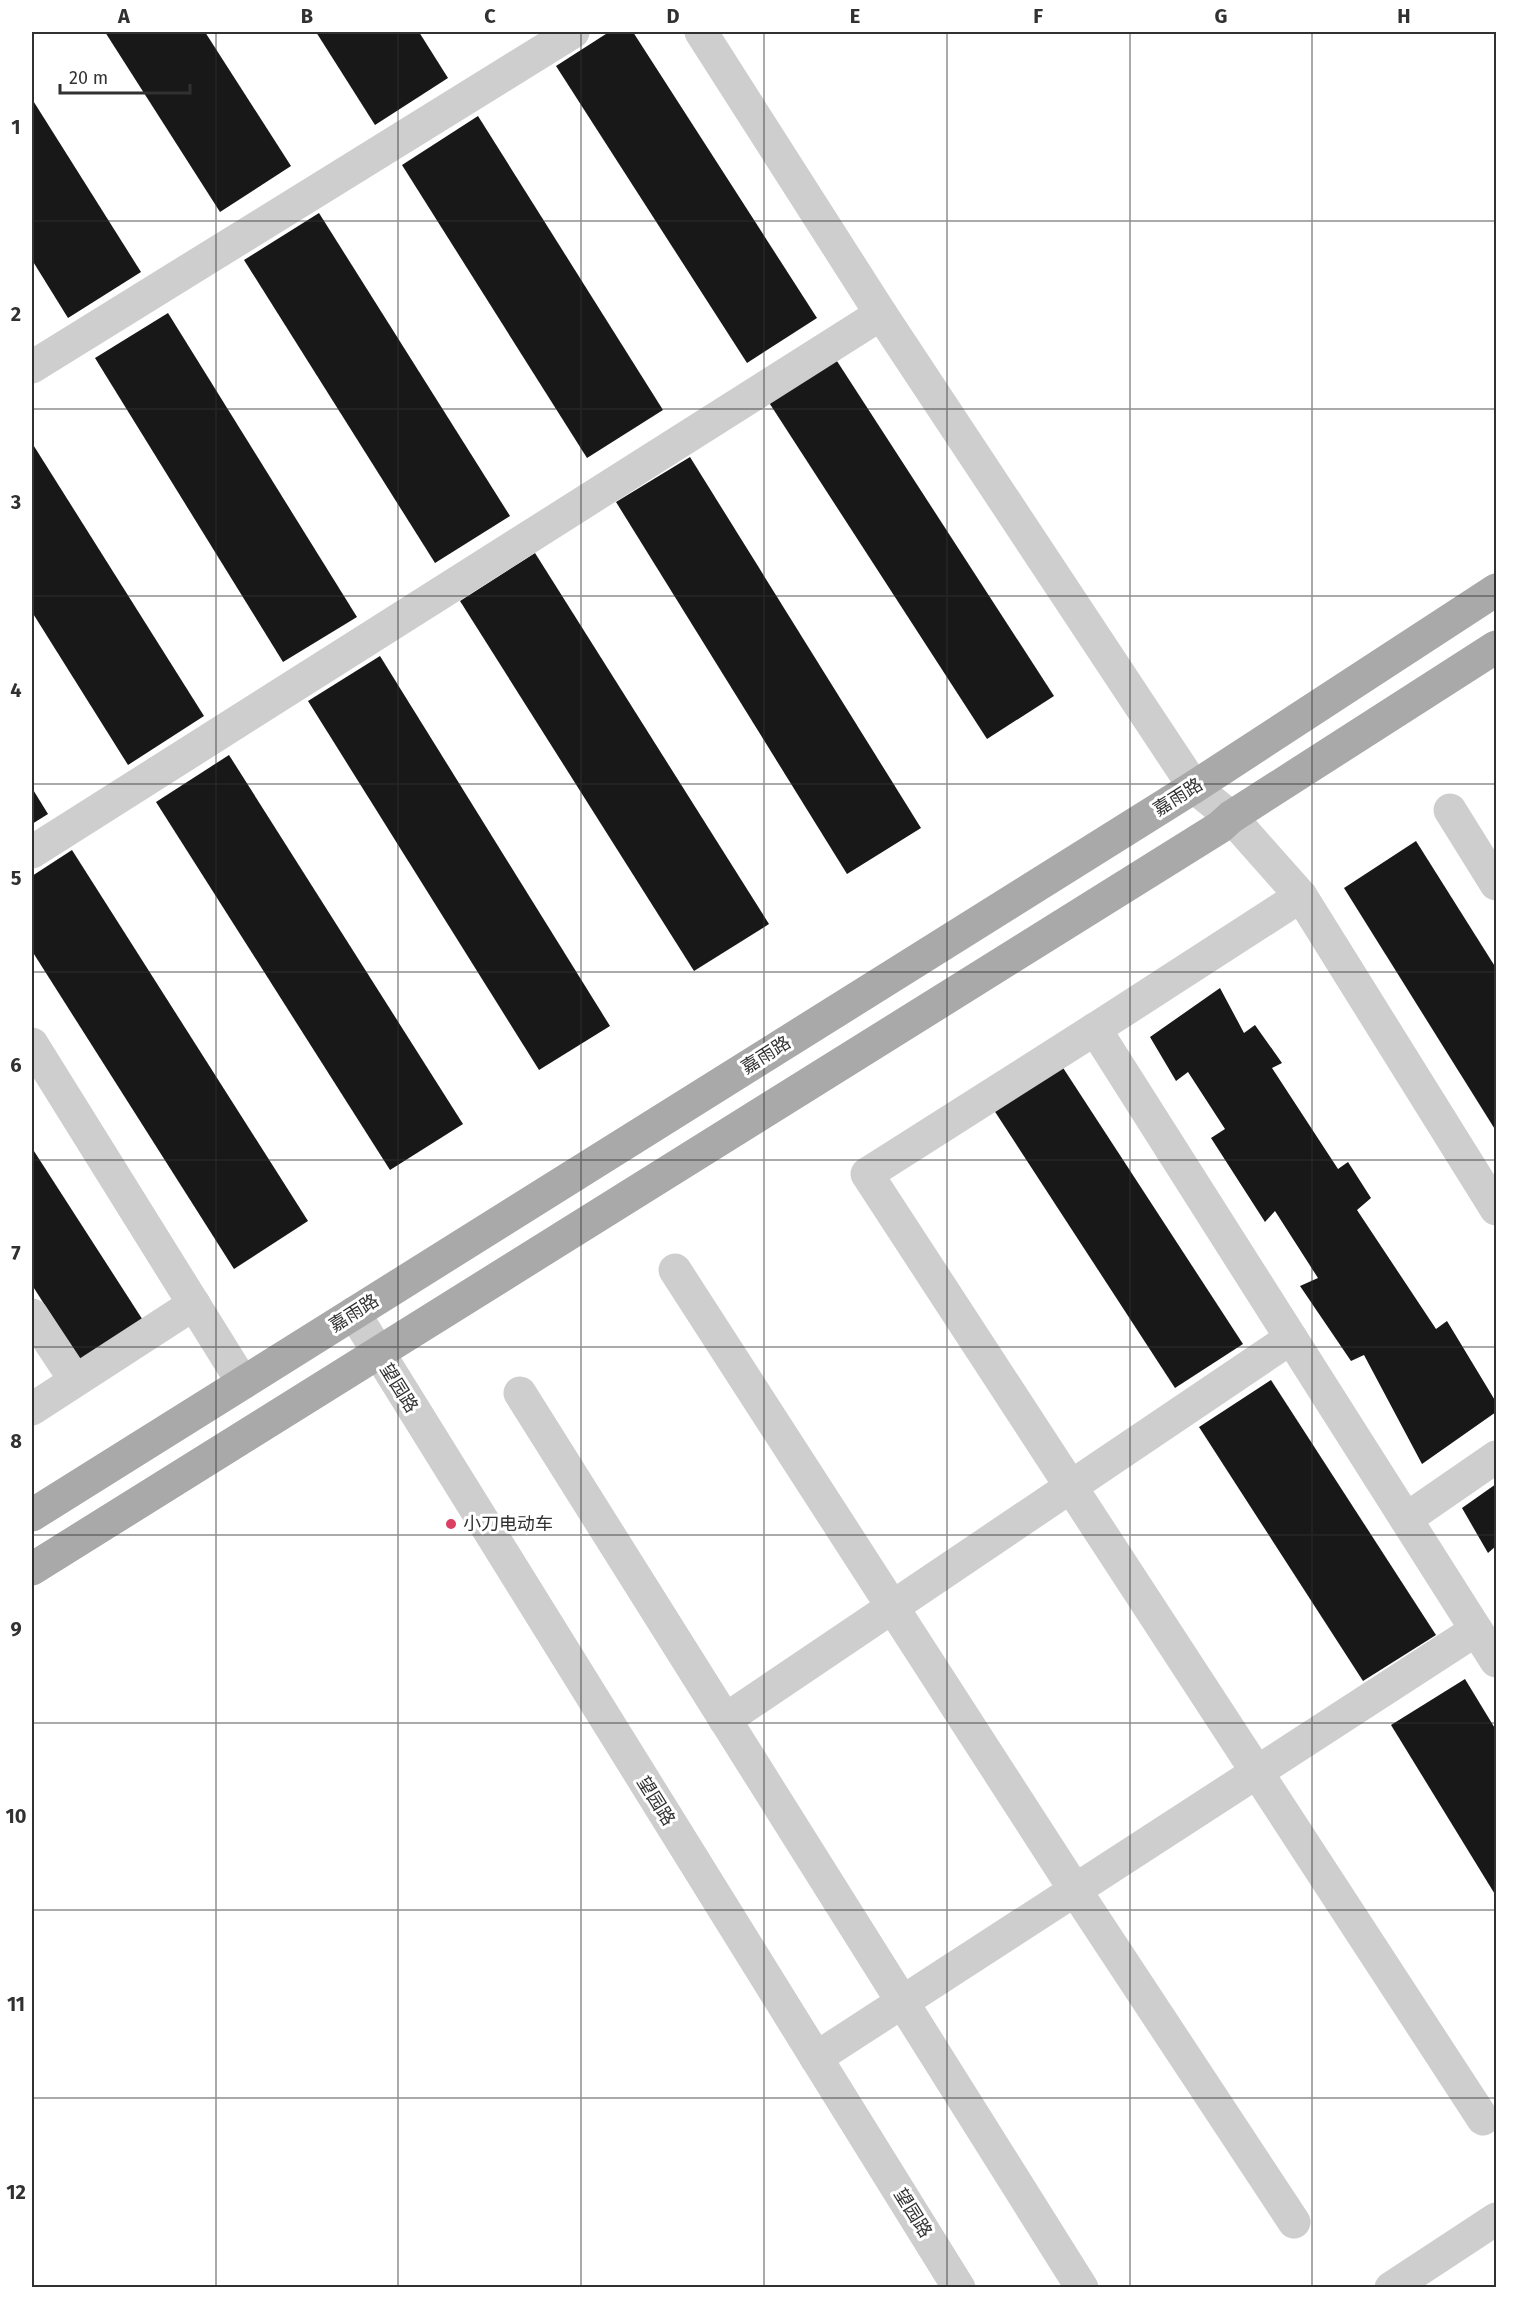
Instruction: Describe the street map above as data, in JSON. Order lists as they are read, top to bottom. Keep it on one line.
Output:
{"streets":{"main road":["嘉雨路"],"street":["望园路"]},"crossings":[["嘉雨路","望园路"]],"places":["小刀电动车"],"scale_bar":"20 m","grid":{"columns":["A","B","C","D","E","F","G","H"],"rows":["1","2","3","4","5","6","7","8","9","10","11","12"]}}
